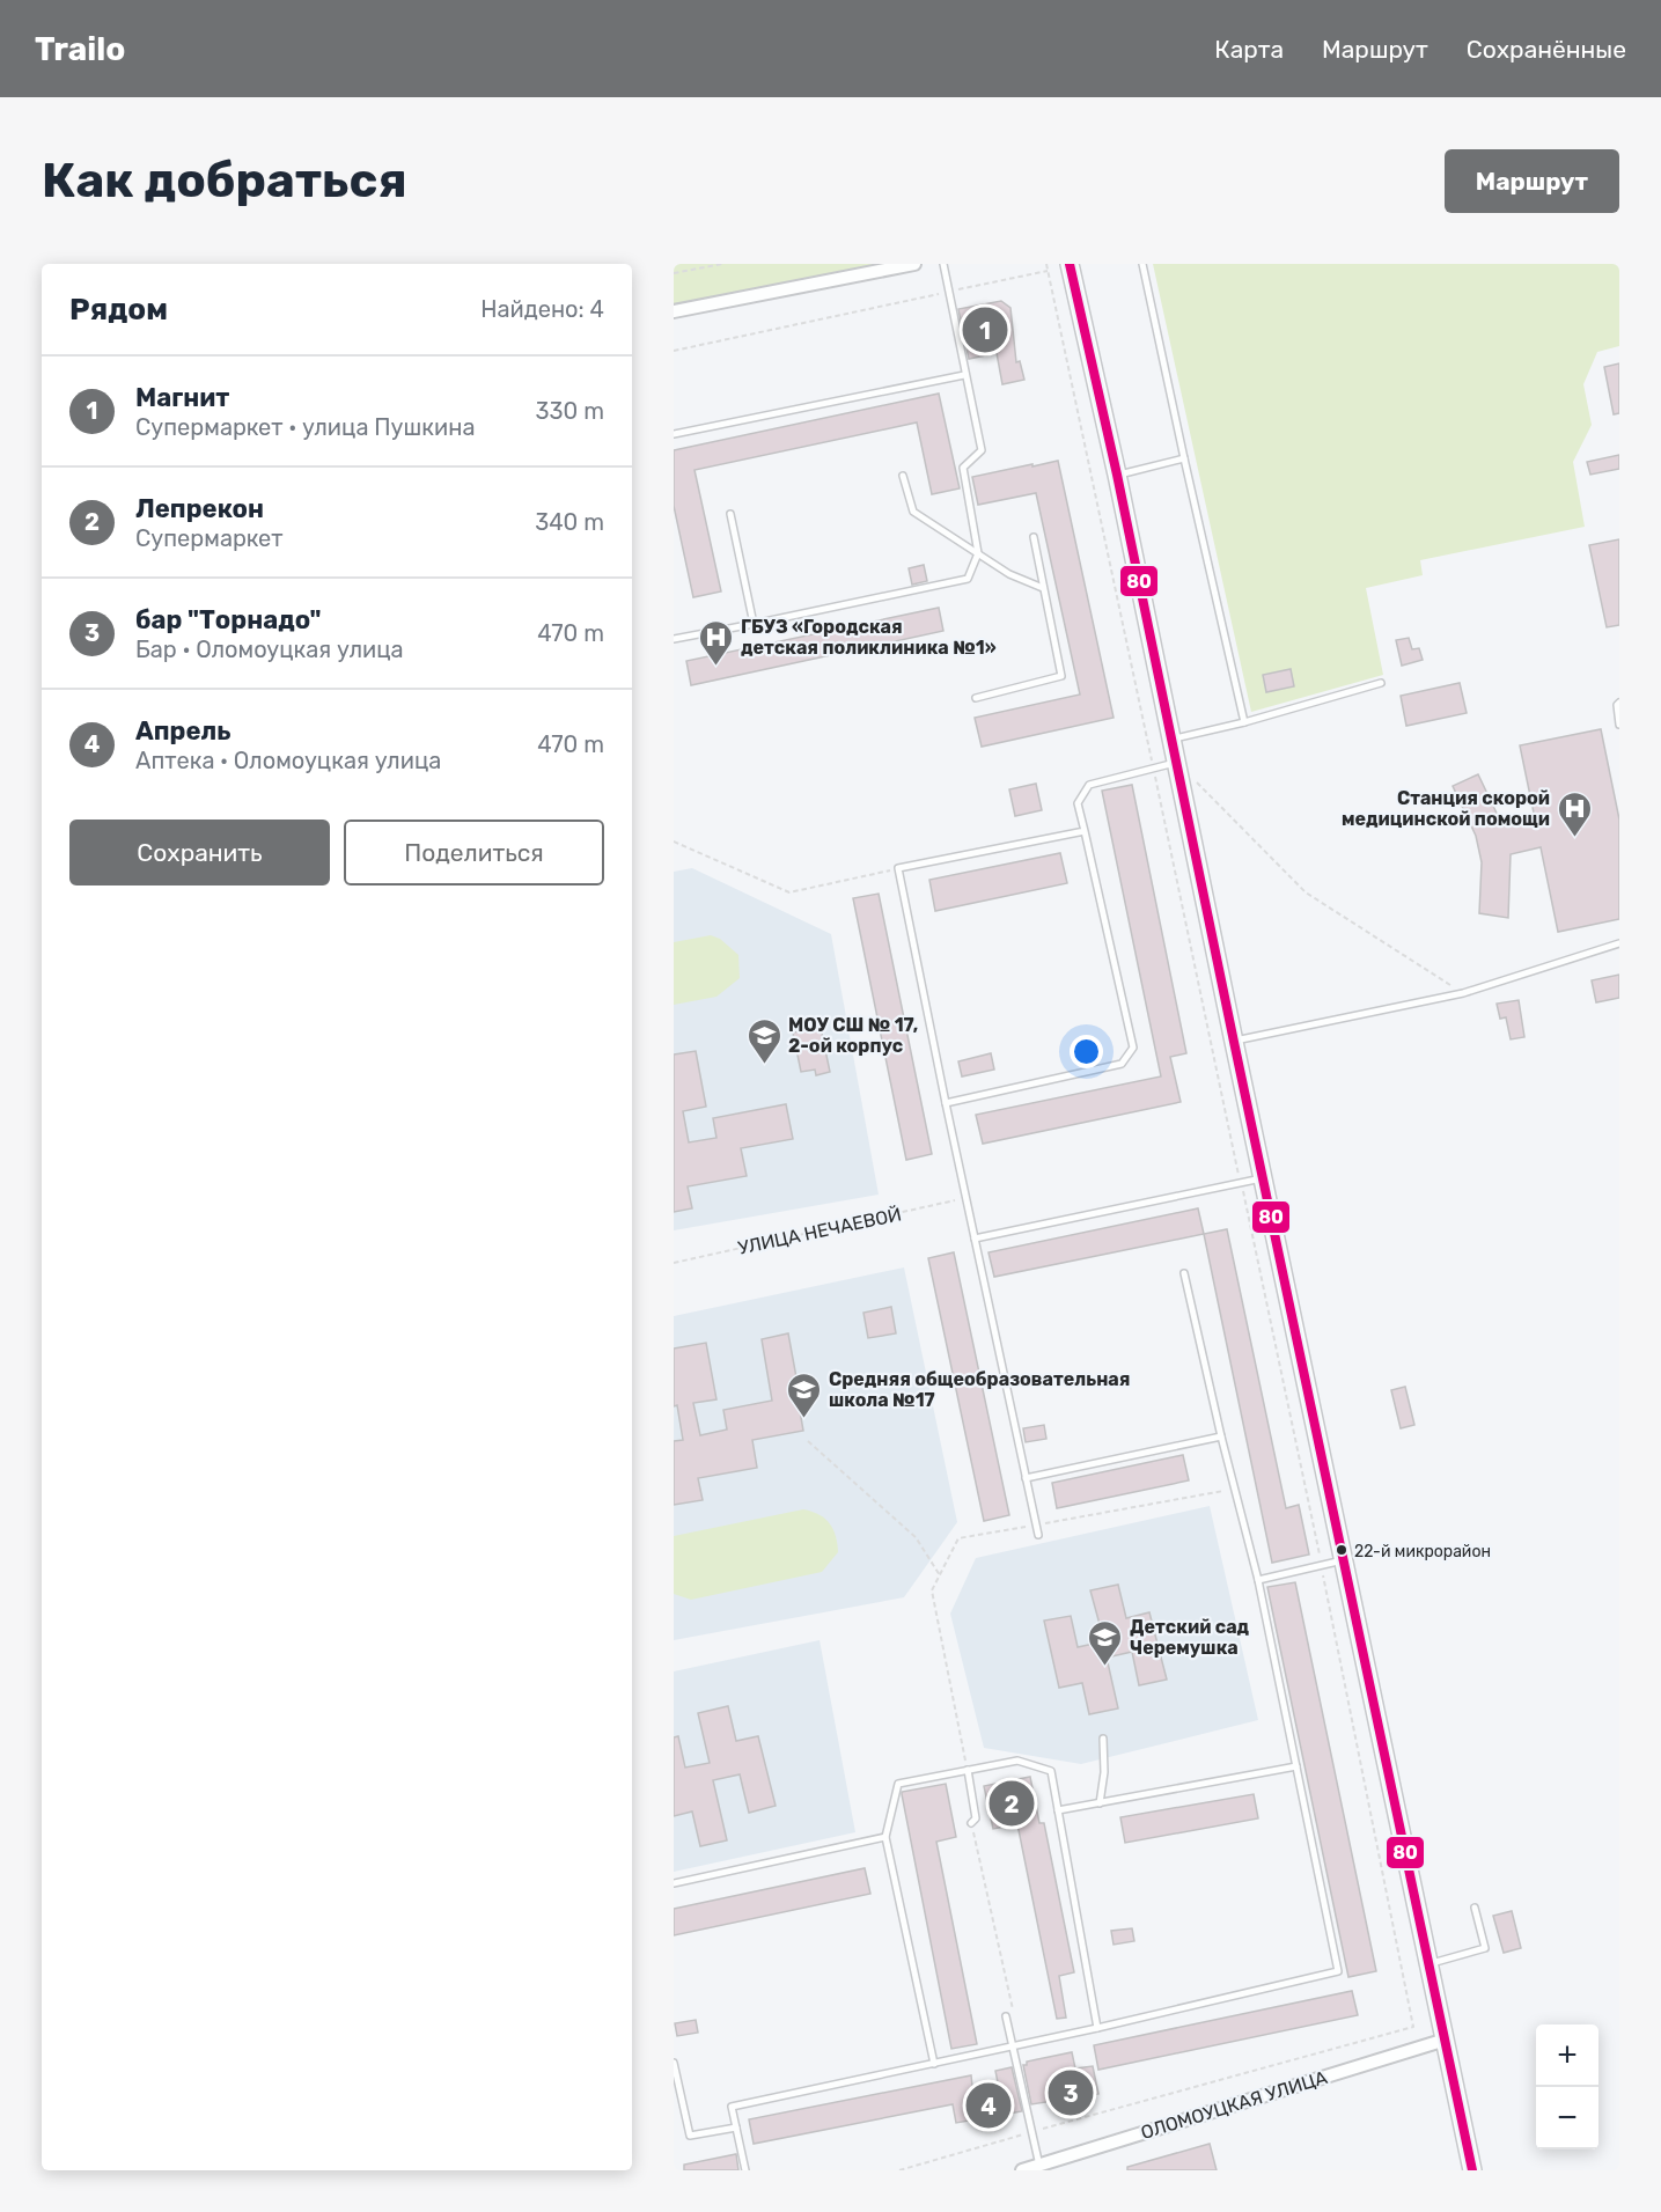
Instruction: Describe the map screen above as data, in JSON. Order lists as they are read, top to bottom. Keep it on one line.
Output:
{"streets":{"street":["ОЛОМОУЦКАЯ УЛИЦА"],"path":["УЛИЦА НЕЧАЕВОЙ"]},"places":{"hospital":["ГБУЗ «Городская детская поликлиника №1»","Станция скорой медицинской помощи"],"school or university":["МОУ СШ № 17, 2-ой корпус","Средняя общеобразовательная школа №17","Детский сад Черемушка"],"other":["22-й микрорайон"]},"lines":["transit line 80"],"page":{"header":"Trailo","nav":["Карта","Маршрут","Сохранённые"],"buttons":["Маршрут",["Сохранить","Поделиться"]],"title":"Как добраться","heading":["Рядом","Найдено: 4"],"pins":["1","2","3","4"],"list":[{"mark":"1","name":"Магнит","note":"Супермаркет · улица Пушкина","value":"330 m"},{"mark":"2","name":"Лепрекон","note":"Супермаркет","value":"340 m"},{"mark":"3","name":"бар \"Торнадо\"","note":"Бар · Оломоуцкая улица","value":"470 m"},{"mark":"4","name":"Апрель","note":"Аптека · Оломоуцкая улица","value":"470 m"}],"map_buttons":["+","−"]}}
